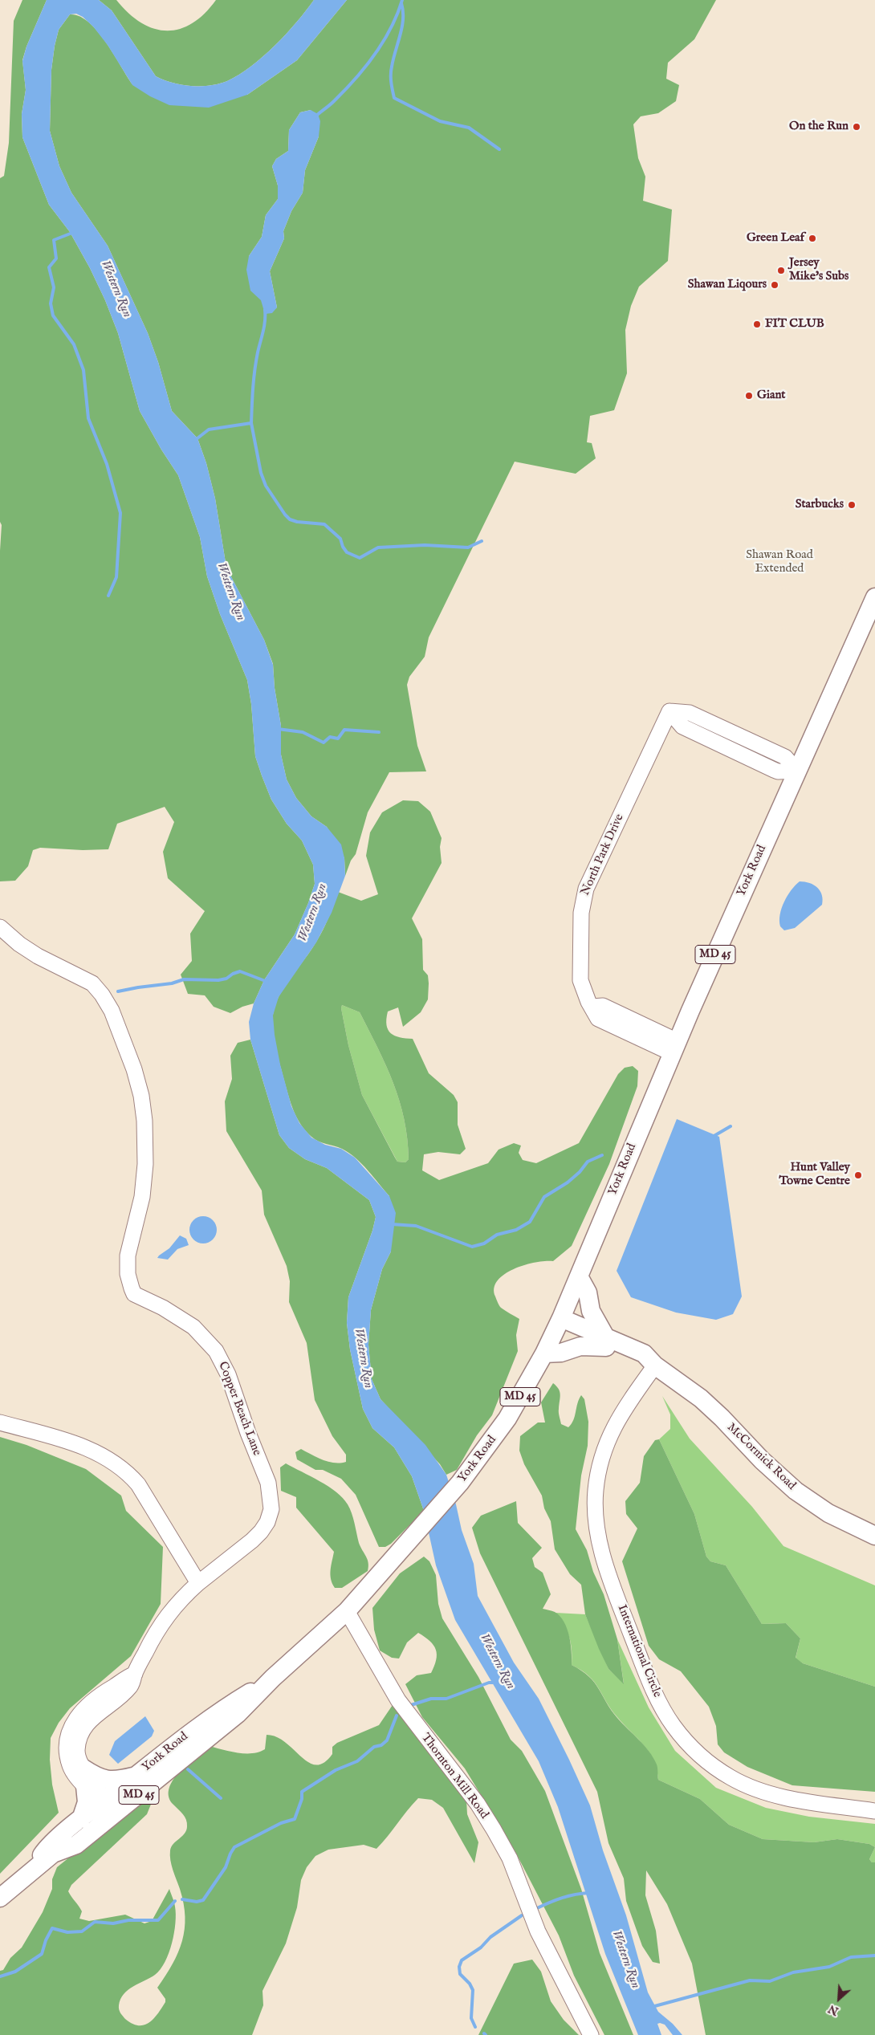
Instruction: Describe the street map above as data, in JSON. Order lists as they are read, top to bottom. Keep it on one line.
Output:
{"streets":{"main road":["York Road","MD 45","McCormick Road"],"street":["North Park Drive","Copper Beach Lane","International Circle","Thornton Mill Road"]},"crossings":[["North Park Drive","York Road"],["York Road","Copper Beach Lane"],["York Road","McCormick Road"],["York Road","Thornton Mill Road"],["McCormick Road","International Circle"]],"water":["Western Run"],"parks":["Shawan Road Extended"],"places":["On the Run","Green Leaf","Jersey Mike's Subs","Shawan Liqours","FIT CLUB","Giant","Starbucks","Hunt Valley Towne Centre"],"north":"bottom left"}
